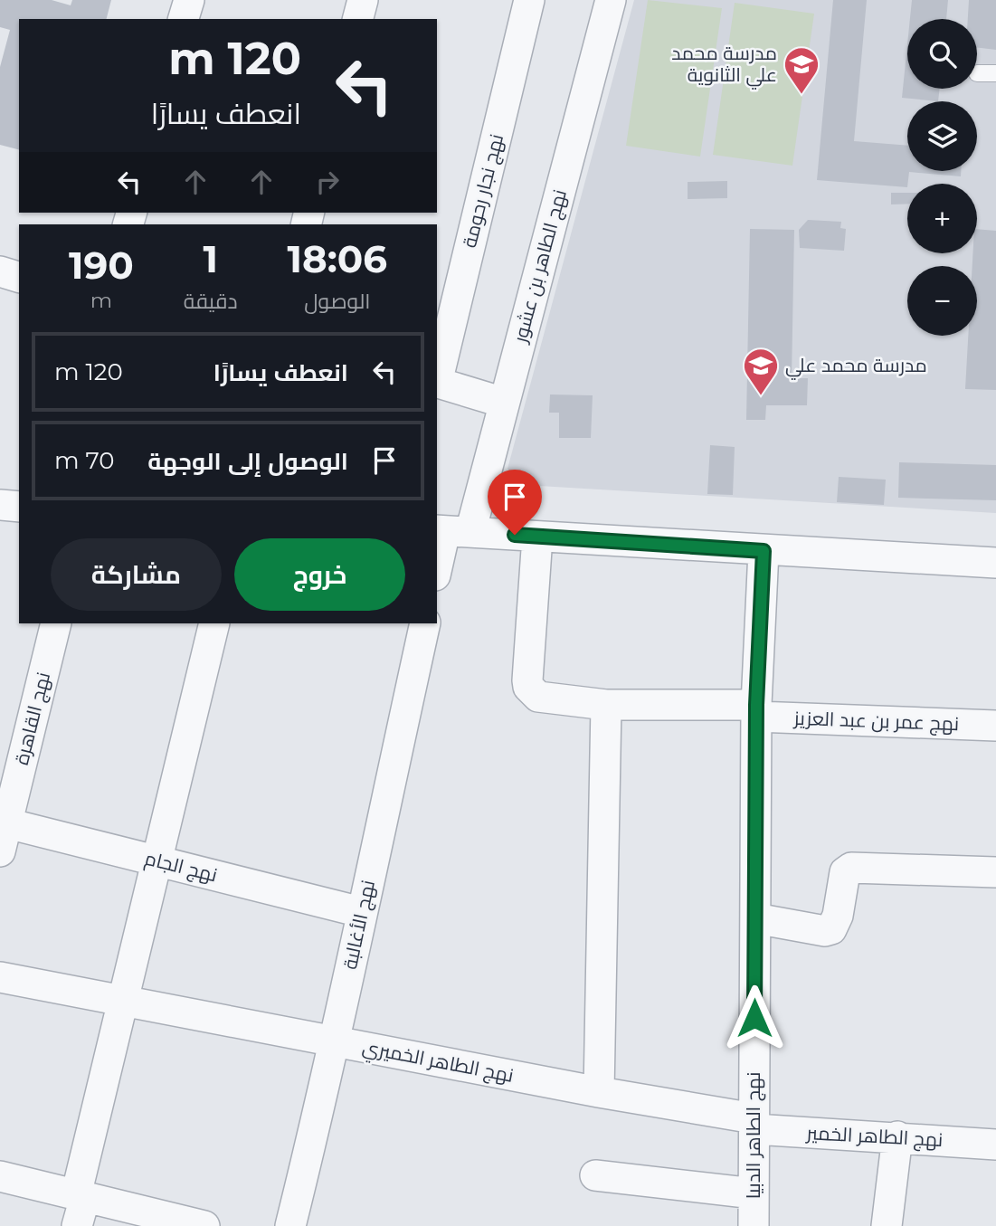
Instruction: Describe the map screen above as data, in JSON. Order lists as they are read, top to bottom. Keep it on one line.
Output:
{"streets":{"street":["نهج نجار رحومة","نهج الطاهر بن عشور","نهج القاهرة","نهج عمر بن عبد العزيز","نهج الجام","نهج الأغالبة","نهج الطاهر الخميري","نهج الطاهر الدبيا","نهج الطاهر الخمير"]},"crossings":[["نهج القاهرة","نهج الجام"],["نهج عمر بن عبد العزيز","نهج الطاهر الدبيا"],["نهج الجام","نهج الأغالبة"],["نهج الأغالبة","نهج الطاهر الخميري"],["نهج الطاهر الخميري","نهج الطاهر الدبيا"],["نهج الطاهر الخميري","نهج الطاهر الخمير"],["نهج الطاهر الدبيا","نهج الطاهر الخمير"]],"places":{"school or university":["مدرسة محمد علي الثانوية","مدرسة محمد علي"]},"page":{"map_buttons":["+","−"],"turn":["120 m","انعطف يسارًا"],"eta":["18:06","الوصول","1","دقيقة","190","m"],"list":[{"name":"انعطف يسارًا","value":"120 m"},{"name":"الوصول إلى الوجهة","value":"70 m"}],"buttons":["خروج","مشاركة"]}}
